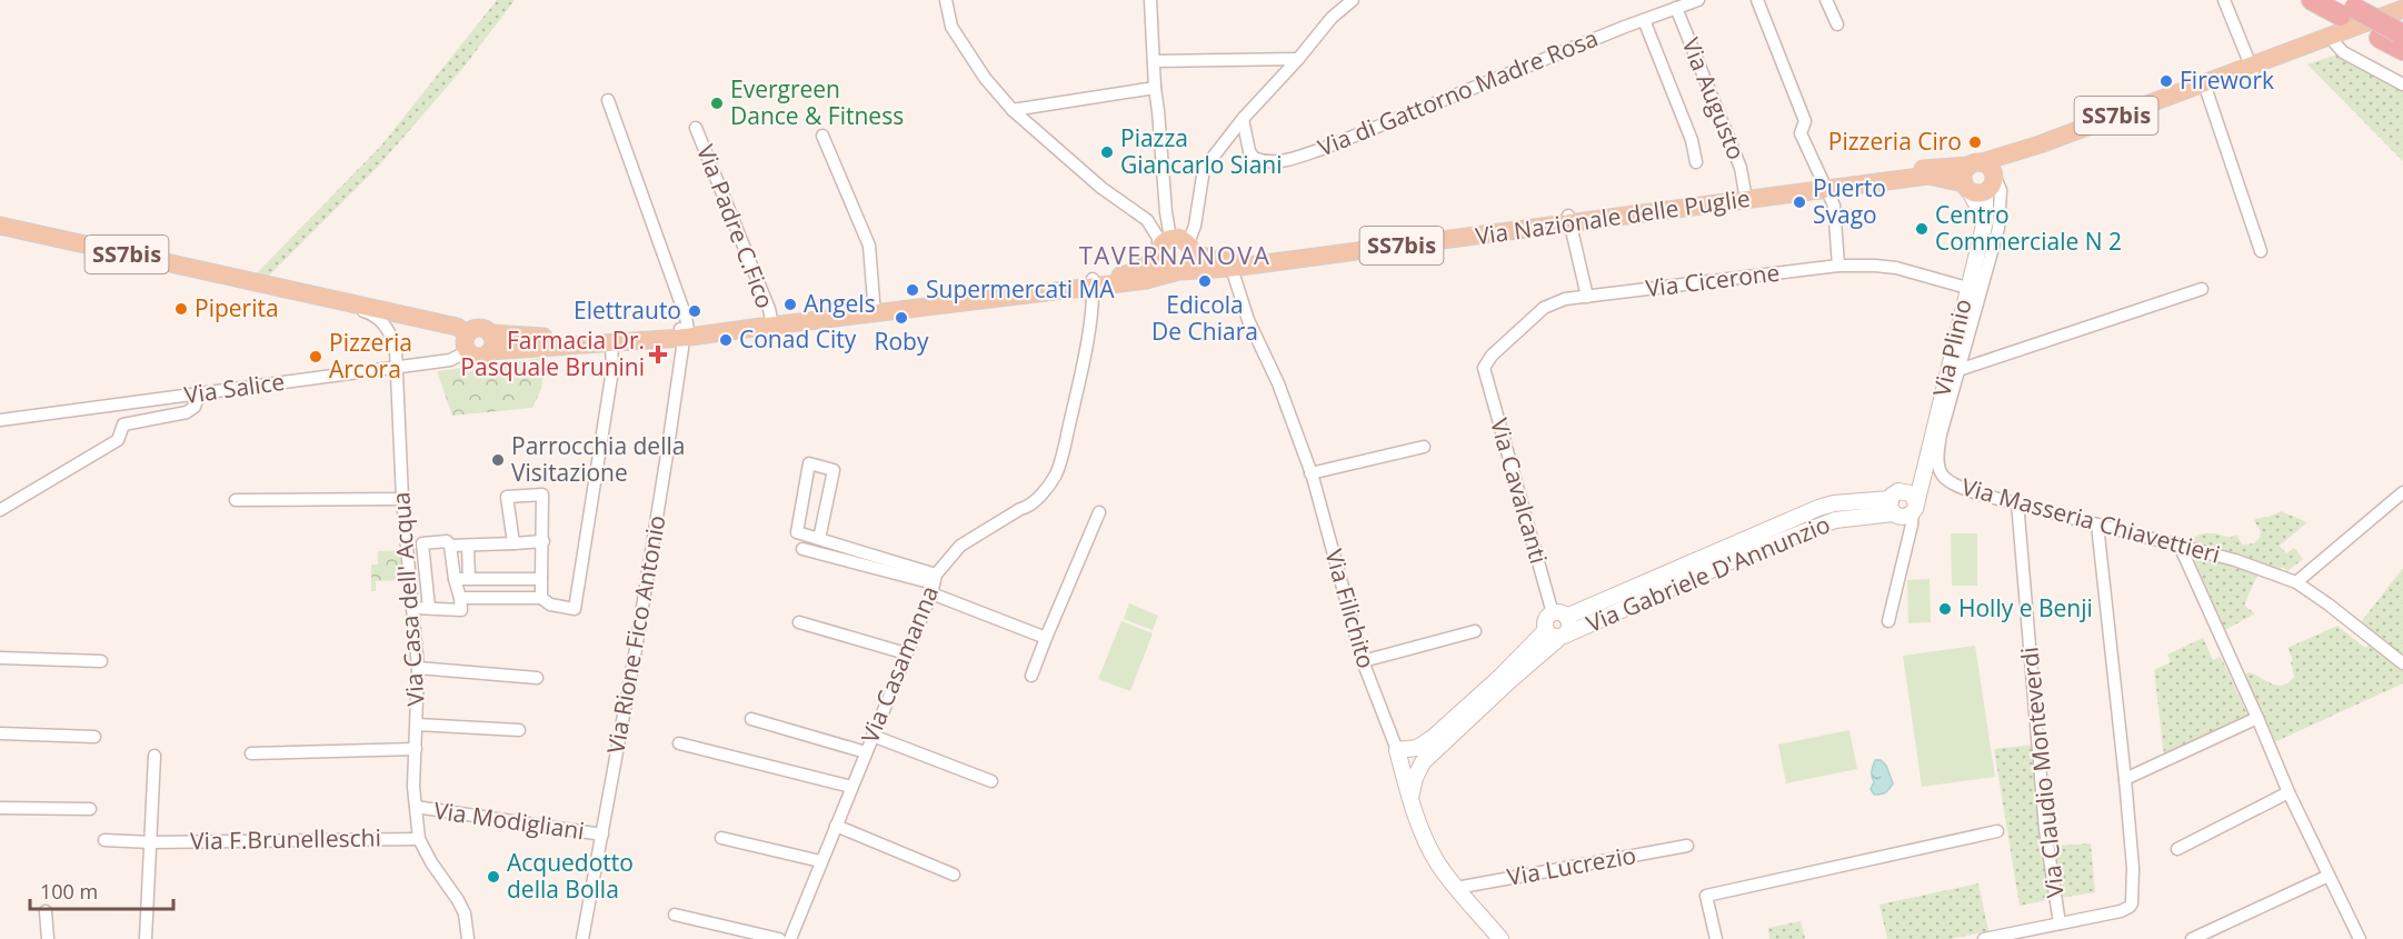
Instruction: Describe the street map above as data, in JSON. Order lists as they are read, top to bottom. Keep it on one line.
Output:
{"streets":{"main road":["SS7bis","Via Nazionale delle Puglie"],"street":["Via di Gattorno Madre Rosa","Via Augusto","Via Padre C.Fico","Via Cicerone","Via Plinio","Via Salice","Via Cavalcanti","Via Masseria Chiavettieri","Via Gabriele D'Annunzio","Via Casa dell' Acqua","Via Filichito","Via Rione Fico Antonio","Via Casamanna","Via Claudio Monteverdi","Via Modigliani","Via F.Brunelleschi","Via Lucrezio"]},"crossings":[["Via di Gattorno Madre Rosa","Via Augusto"],["Via Augusto","Via Nazionale delle Puglie"],["SS7bis","Via Nazionale delle Puglie"],["SS7bis","Via Salice"],["SS7bis","Via Casa dell' Acqua"],["Via Nazionale delle Puglie","Via Padre C.Fico"],["Via Nazionale delle Puglie","Via Plinio"],["Via Nazionale delle Puglie","Via Salice"],["Via Nazionale delle Puglie","Via Masseria Chiavettieri"],["Via Nazionale delle Puglie","Via Filichito"],["Via Nazionale delle Puglie","Via Rione Fico Antonio"],["Via Nazionale delle Puglie","Via Casamanna"],["Via Cicerone","Via Plinio"],["Via Cicerone","Via Cavalcanti"],["Via Plinio","Via Masseria Chiavettieri"],["Via Salice","Via Casa dell' Acqua"],["Via Cavalcanti","Via Gabriele D'Annunzio"],["Via Masseria Chiavettieri","Via Claudio Monteverdi"],["Via Gabriele D'Annunzio","Via Filichito"],["Via Casa dell' Acqua","Via Modigliani"],["Via Casa dell' Acqua","Via F.Brunelleschi"],["Via Filichito","Via Lucrezio"],["Via Rione Fico Antonio","Via Modigliani"]],"districts":["TAVERNANOVA"],"places":{"other":["Firework","Evergreen Dance & Fitness","Pizzeria Ciro","Piazza Giancarlo Siani","Puerto Svago","Centro Commerciale N 2","Edicola De Chiara","Supermercati MA","Angels","Piperita","Elettrauto","Roby","Conad City","Pizzeria Arcora","Parrocchia della Visitazione","Holly e Benji","Acquedotto della Bolla"],"health":["Farmacia Dr. Pasquale Brunini"]},"scale_bar":"100 m"}
